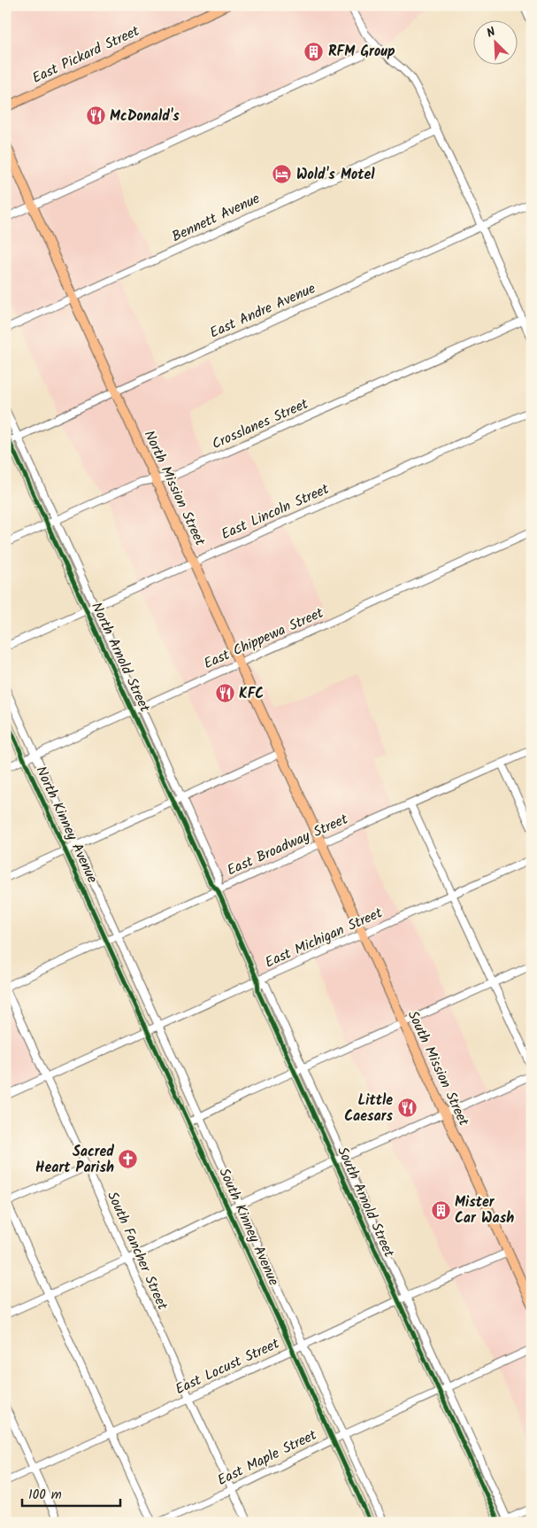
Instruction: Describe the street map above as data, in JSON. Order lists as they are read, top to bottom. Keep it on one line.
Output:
{"streets":{"main road":["East Pickard Street","North Mission Street","South Mission Street"],"street":["Bennett Avenue","East Andre Avenue","Crosslanes Street","East Lincoln Street","East Chippewa Street","North Arnold Street","North Kinney Avenue","East Broadway Street","East Michigan Street","South Arnold Street","South Kinney Avenue","South Fancher Street","East Locust Street","East Maple Street"]},"crossings":[["Bennett Avenue","North Mission Street"],["East Andre Avenue","North Mission Street"],["East Andre Avenue","North Arnold Street"],["Crosslanes Street","North Mission Street"],["Crosslanes Street","North Arnold Street"],["North Mission Street","East Lincoln Street"],["North Mission Street","East Chippewa Street"],["North Mission Street","East Broadway Street"],["North Mission Street","South Mission Street"],["East Lincoln Street","North Arnold Street"],["East Chippewa Street","North Arnold Street"],["East Chippewa Street","North Kinney Avenue"],["East Chippewa Street","South Kinney Avenue"],["North Arnold Street","East Broadway Street"],["North Arnold Street","South Arnold Street"],["North Kinney Avenue","East Broadway Street"],["North Kinney Avenue","South Kinney Avenue"],["East Broadway Street","South Mission Street"],["East Broadway Street","South Arnold Street"],["East Broadway Street","South Kinney Avenue"],["East Broadway Street","South Fancher Street"],["East Michigan Street","South Mission Street"],["East Michigan Street","South Arnold Street"],["East Michigan Street","South Kinney Avenue"],["East Michigan Street","South Fancher Street"],["South Mission Street","East Locust Street"],["South Arnold Street","East Locust Street"],["South Arnold Street","East Maple Street"],["South Kinney Avenue","East Locust Street"],["South Kinney Avenue","East Maple Street"],["South Fancher Street","East Locust Street"],["South Fancher Street","East Maple Street"]],"places":{"building":["RFM Group","Mister Car Wash"],"restaurant":["McDonald's","KFC","Little Caesars"],"hotel":["Wold's Motel"],"church":["Sacred Heart Parish"]},"scale_bar":"100 m","north":"top left"}
